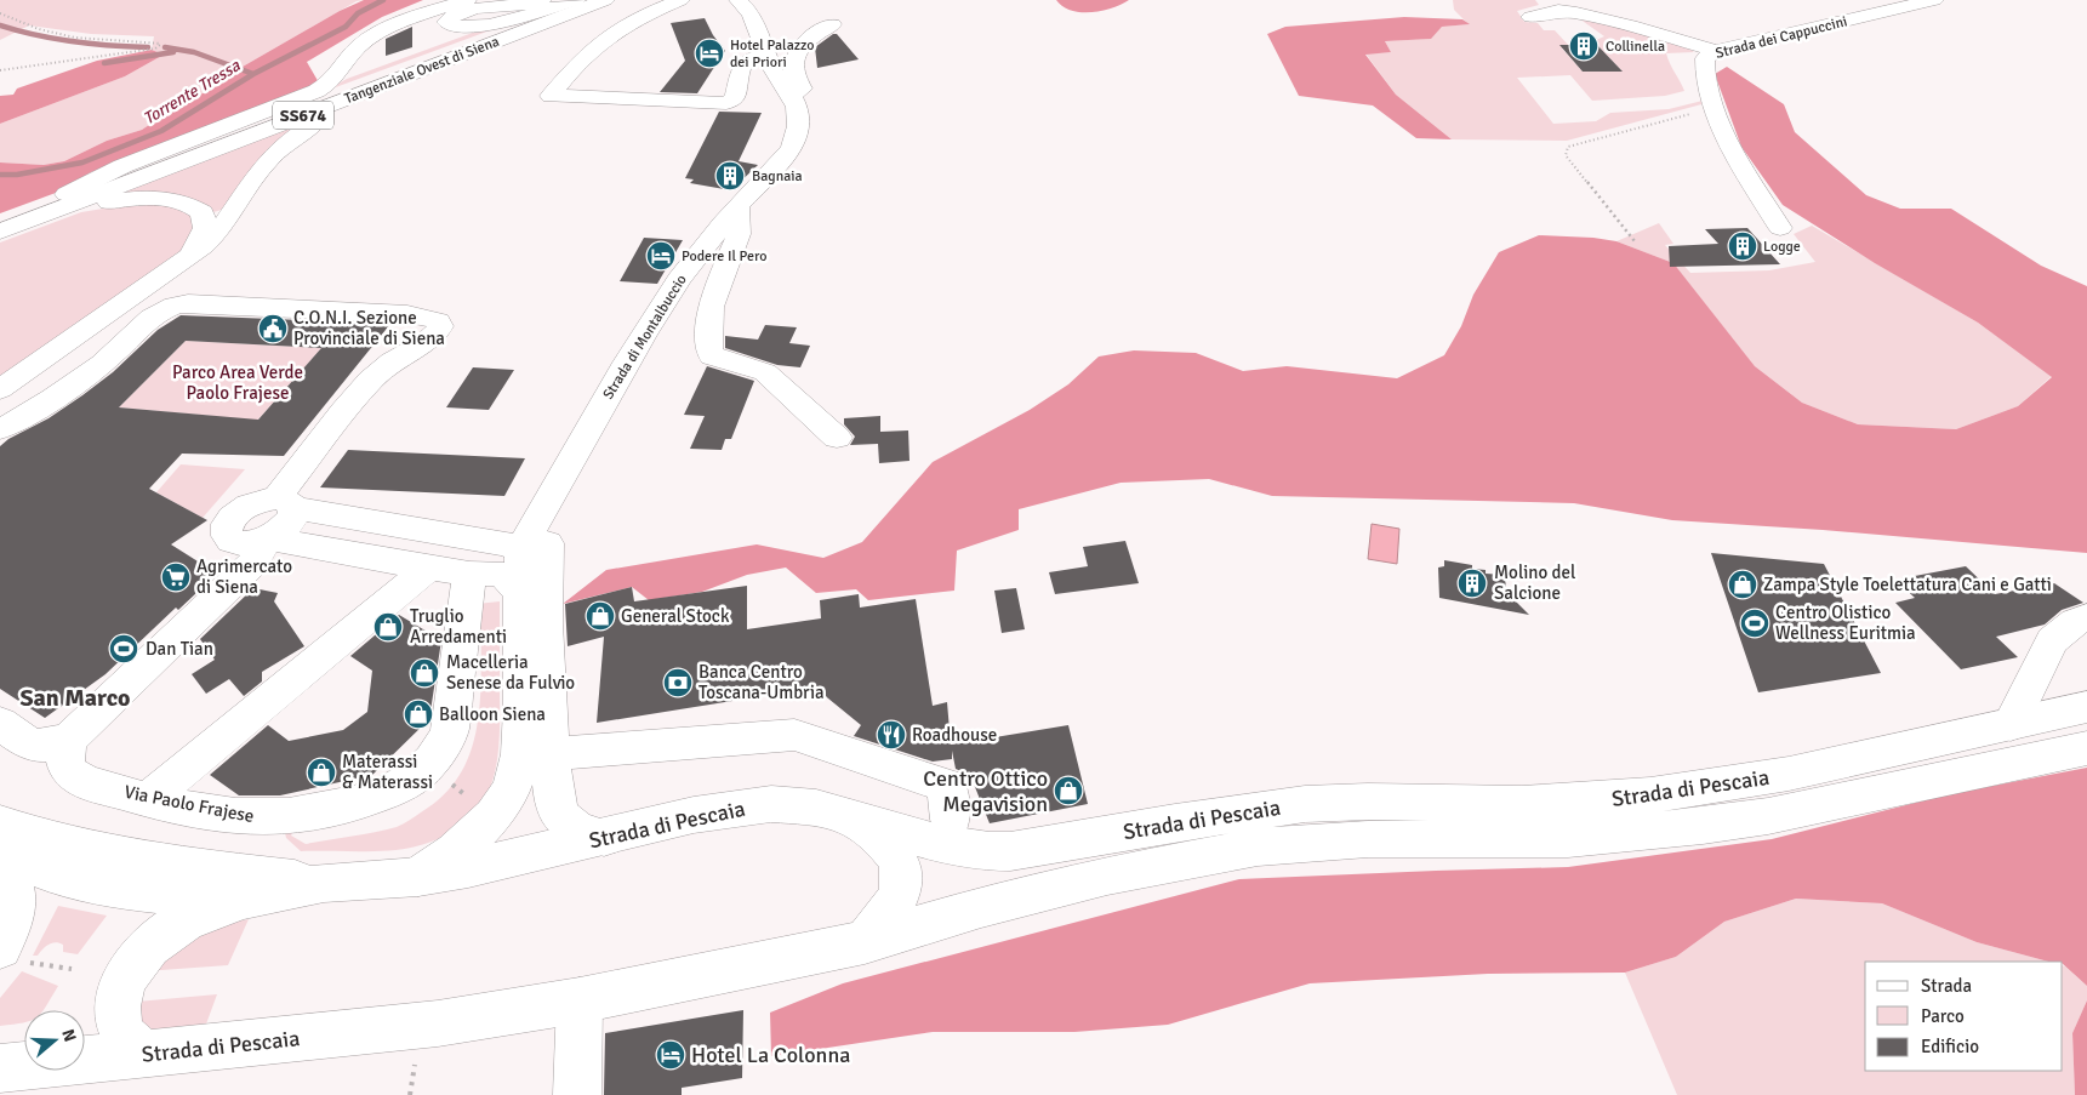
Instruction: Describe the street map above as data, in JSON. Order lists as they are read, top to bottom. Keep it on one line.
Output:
{"streets":{"main road":["Strada dei Cappuccini","Tangenziale Ovest di Siena","SS674","Strada di Montalbuccio","Strada di Pescaia","Via Paolo Frajese"]},"crossings":[["Strada di Montalbuccio","Strada di Pescaia"]],"districts":["San Marco"],"water":["Torrente Tressa"],"parks":["Parco Area Verde Paolo Frajese"],"places":{"building":["Collinella","Bagnaia","Logge","Molino del Salcione"],"hotel":["Hotel Palazzo dei Priori","Podere Il Pero","Hotel La Colonna"],"public building":["C.O.N.I. Sezione Provinciale di Siena"],"supermarket":["Agrimercato di Siena"],"shop":["Zampa Style Toelettatura Cani e Gatti","General Stock","Truglio Arredamenti","Macelleria Senese da Fulvio","Balloon Siena","Materassi & Materassi","Centro Ottico Megavision"],"sports":["Centro Olistico Wellness Euritmia","Dan Tian"],"bank":["Banca Centro Toscana-Umbria"],"restaurant":["Roadhouse"]},"legend":["Strada","Parco","Edificio"],"north":"right"}
